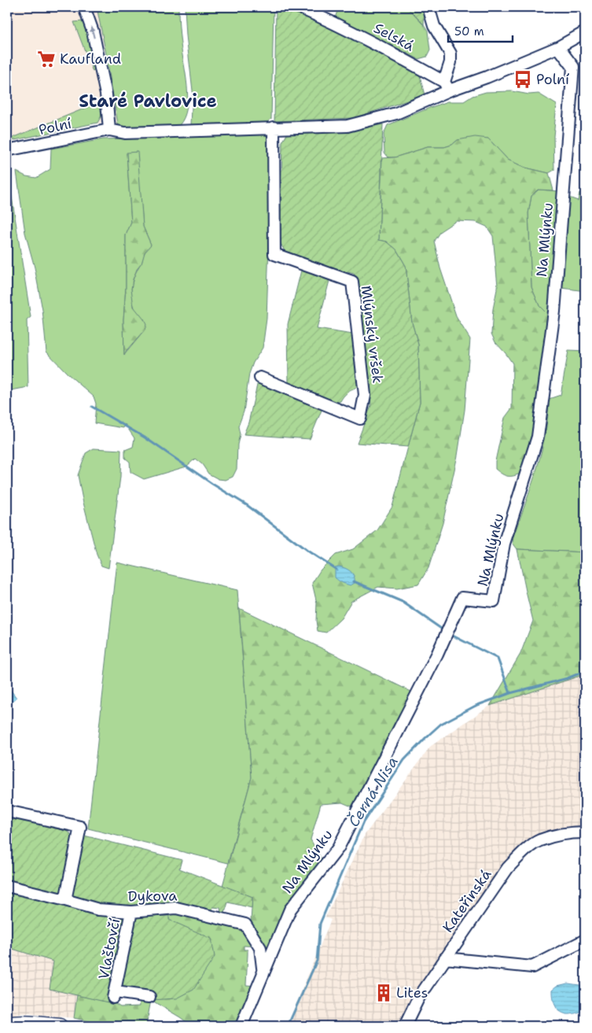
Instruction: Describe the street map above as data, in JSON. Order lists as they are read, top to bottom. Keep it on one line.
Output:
{"streets":{"street":["Selská","Polní","Na Mlýnku","Mlýnský vršek","Dykova","Kateřinská","Vlaštovčí"]},"crossings":[["Selská","Polní"],["Polní","Na Mlýnku"],["Polní","Mlýnský vršek"],["Na Mlýnku","Dykova"],["Dykova","Vlaštovčí"]],"districts":["Staré Pavlovice"],"water":["Černá Nisa"],"places":{"supermarket":["Kaufland"],"bus stop":["Polní"],"building":["Lites"]},"scale_bar":"50 m"}
